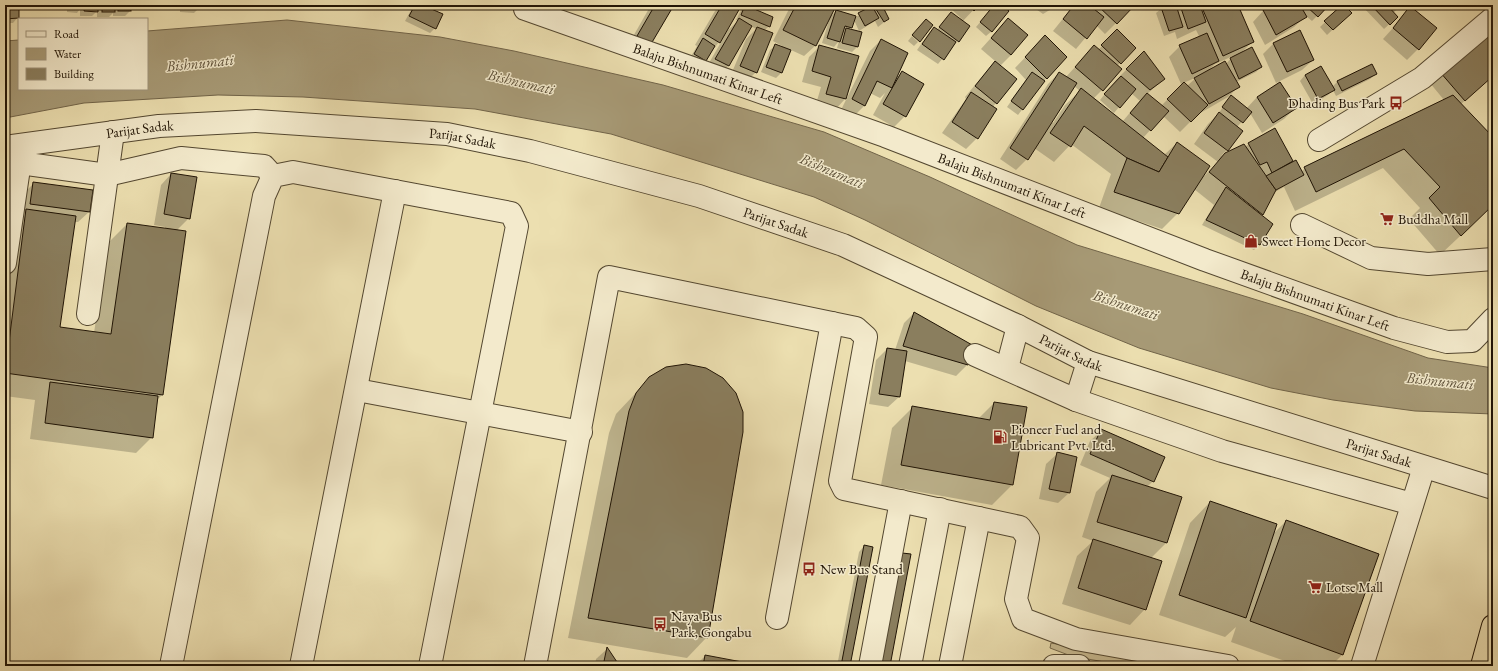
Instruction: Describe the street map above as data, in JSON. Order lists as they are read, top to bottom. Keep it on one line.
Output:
{"streets":{"street":["Balaju Bishnumati Kinar Left","Parijat Sadak"]},"water":["Bishnumati"],"places":{"bus stop":["Dhading Bus Park","New Bus Stand","Naya Bus Park, Gongabu"],"supermarket":["Buddha Mall","Lotse Mall"],"shop":["Sweet Home Decor"],"fuel station":["Pioneer Fuel and Lubricant Pvt. Ltd."]},"legend":["Road","Water","Building"]}
